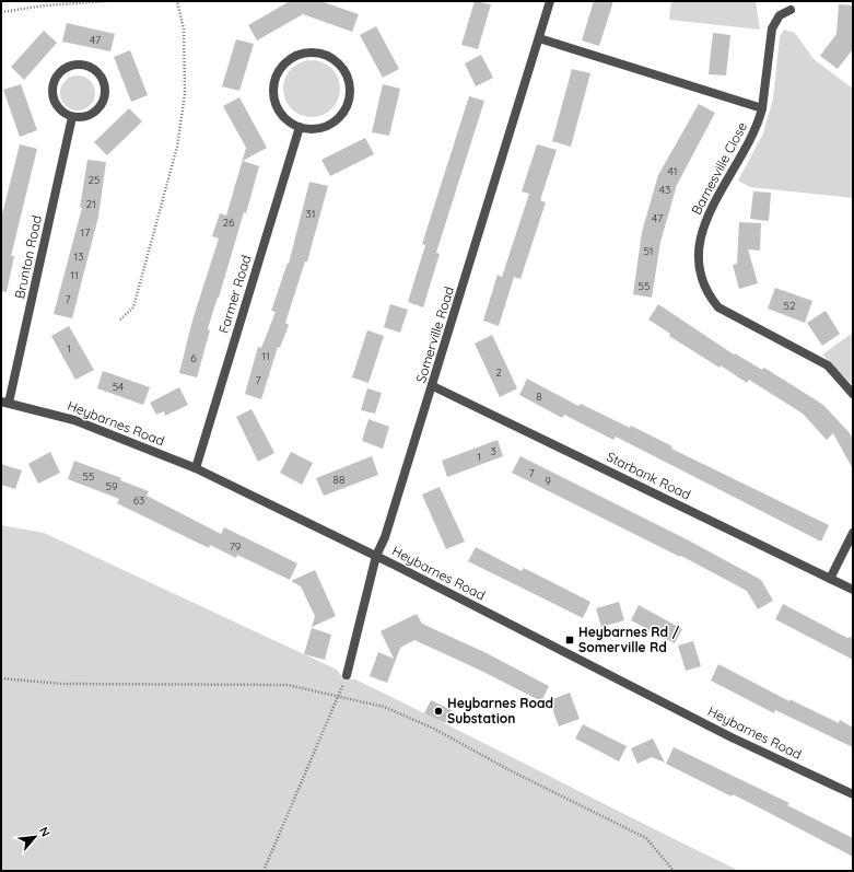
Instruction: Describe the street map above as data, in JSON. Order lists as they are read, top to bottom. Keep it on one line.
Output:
{"streets":{"street":["Barnesville Close","Brunton Road","Farmer Road","Somerville Road","Heybarnes Road","Starbank Road"]},"crossings":[["Barnesville Close","Somerville Road"],["Brunton Road","Heybarnes Road"],["Farmer Road","Heybarnes Road"],["Somerville Road","Heybarnes Road"],["Somerville Road","Starbank Road"]],"places":{"transit":["Heybarnes Rd / Somerville Rd"],"other":["Heybarnes Road Substation"]},"house_numbers":["47","41","25","43","21","31","47","26","17","51","13","11","55","7","52","1","11","6","2","7","54","8","3","1","7","55","88","9","59","63","79"],"north":"top right"}
